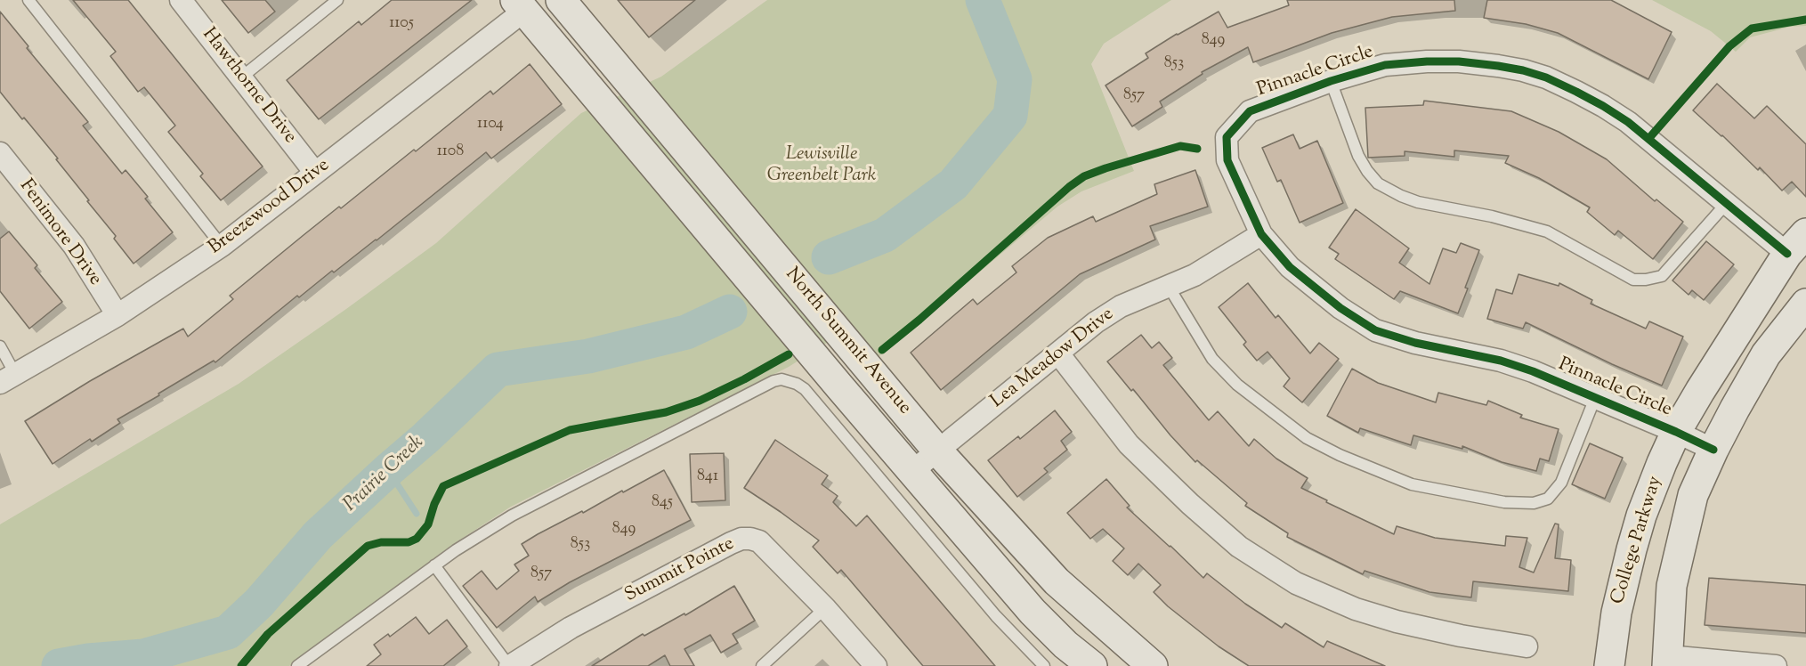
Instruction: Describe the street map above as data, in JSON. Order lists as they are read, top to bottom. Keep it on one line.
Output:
{"streets":{"main road":["North Summit Avenue","College Parkway"],"street":["Pinnacle Circle","Hawthorne Drive","Breezewood Drive","Fenimore Drive","Lea Meadow Drive","Summit Pointe"]},"crossings":[["Pinnacle Circle","Lea Meadow Drive"],["Pinnacle Circle","College Parkway"],["Hawthorne Drive","Breezewood Drive"],["Breezewood Drive","Fenimore Drive"],["Breezewood Drive","North Summit Avenue"],["North Summit Avenue","Lea Meadow Drive"]],"water":["Prairie Creek"],"parks":["Lewisville Greenbelt Park"],"house_numbers":["1105","849","853","857","1104","1108","841","845","849","853","857"]}
